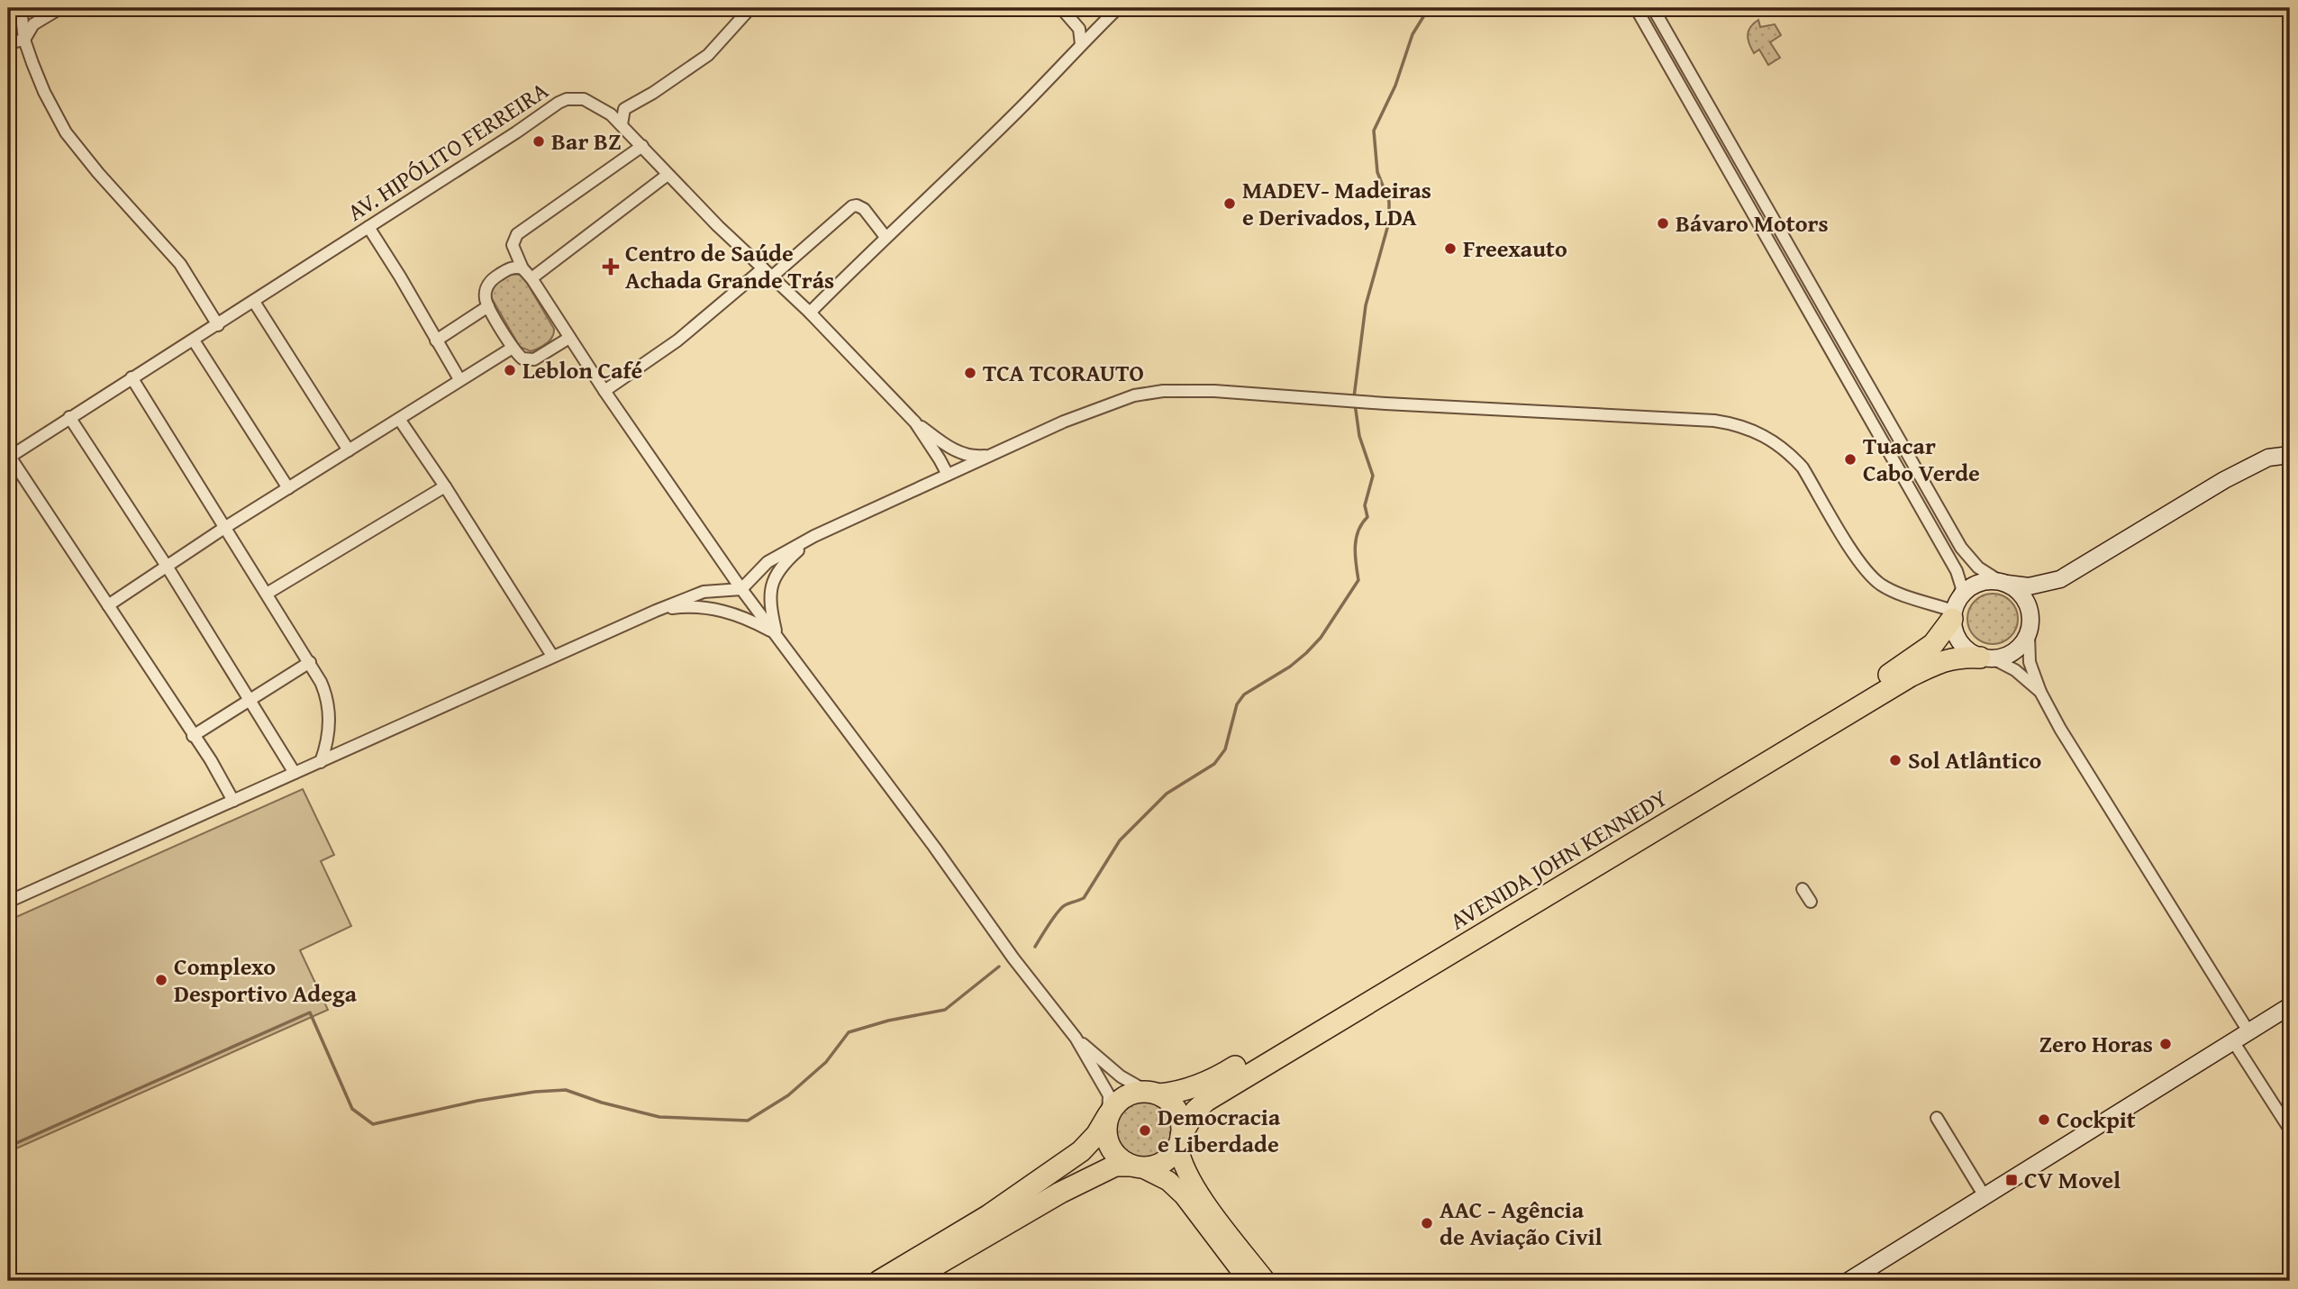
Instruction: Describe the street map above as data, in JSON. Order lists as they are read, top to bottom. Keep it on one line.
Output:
{"streets":{"highway":["AVENIDA JOHN KENNEDY"],"street":["AV. HIPÓLITO FERREIRA"]},"places":{"other":["Bar BZ","MADEV- Madeiras e Derivados, LDA","Bávaro Motors","Freexauto","Leblon Café","TCA TCORAUTO","Tuacar Cabo Verde","Sol Atlântico","Complexo Desportivo Adega","Zero Horas","Cockpit","Democracia e Liberdade","AAC - Agência de Aviação Civil"],"health":["Centro de Saúde Achada Grande Trás"],"transit":["CV Movel"]}}
